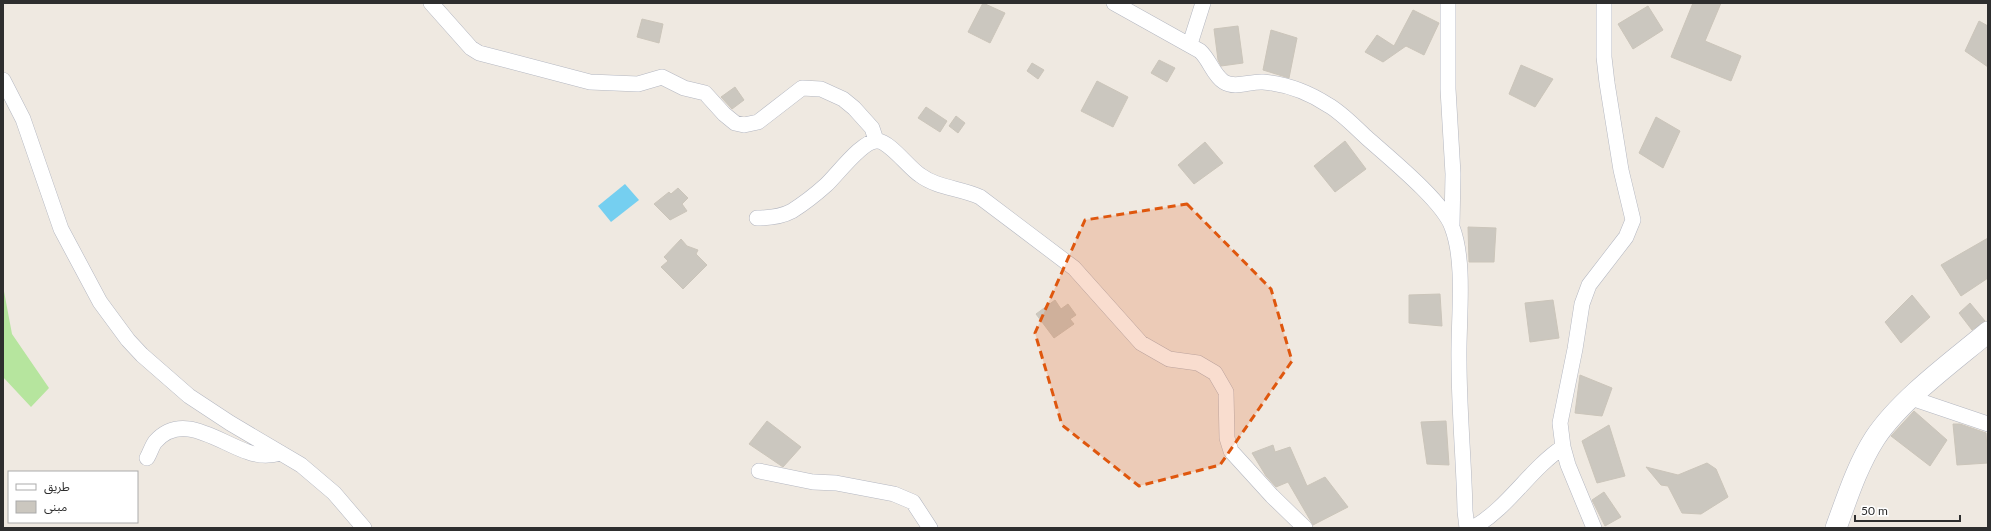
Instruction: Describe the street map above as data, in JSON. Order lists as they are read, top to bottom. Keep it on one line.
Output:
{"legend":["طريق","مبنى"],"scale_bar":"50 m"}
